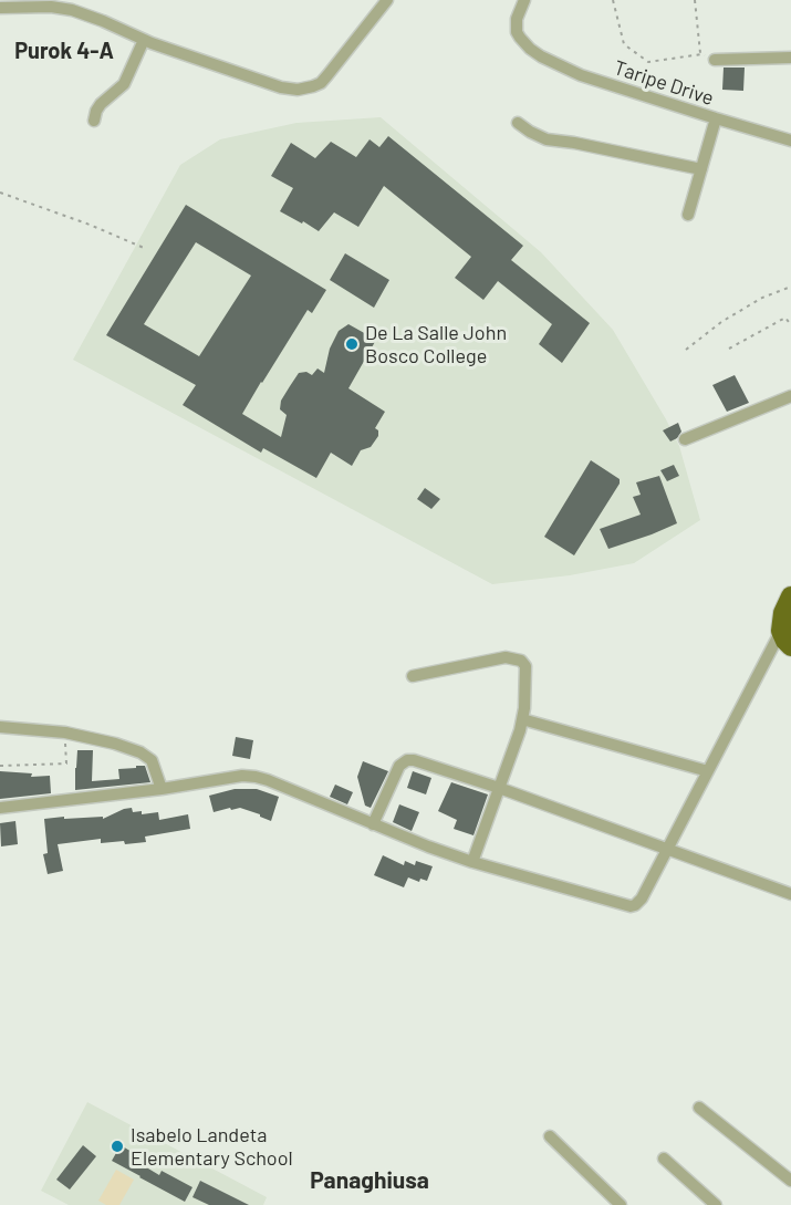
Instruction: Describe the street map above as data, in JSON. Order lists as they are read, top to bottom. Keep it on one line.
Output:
{"streets":{"street":["Taripe Drive"]},"districts":["Purok 4-A","Panaghiusa"],"places":["De La Salle John Bosco College","Isabelo Landeta Elementary School"]}
